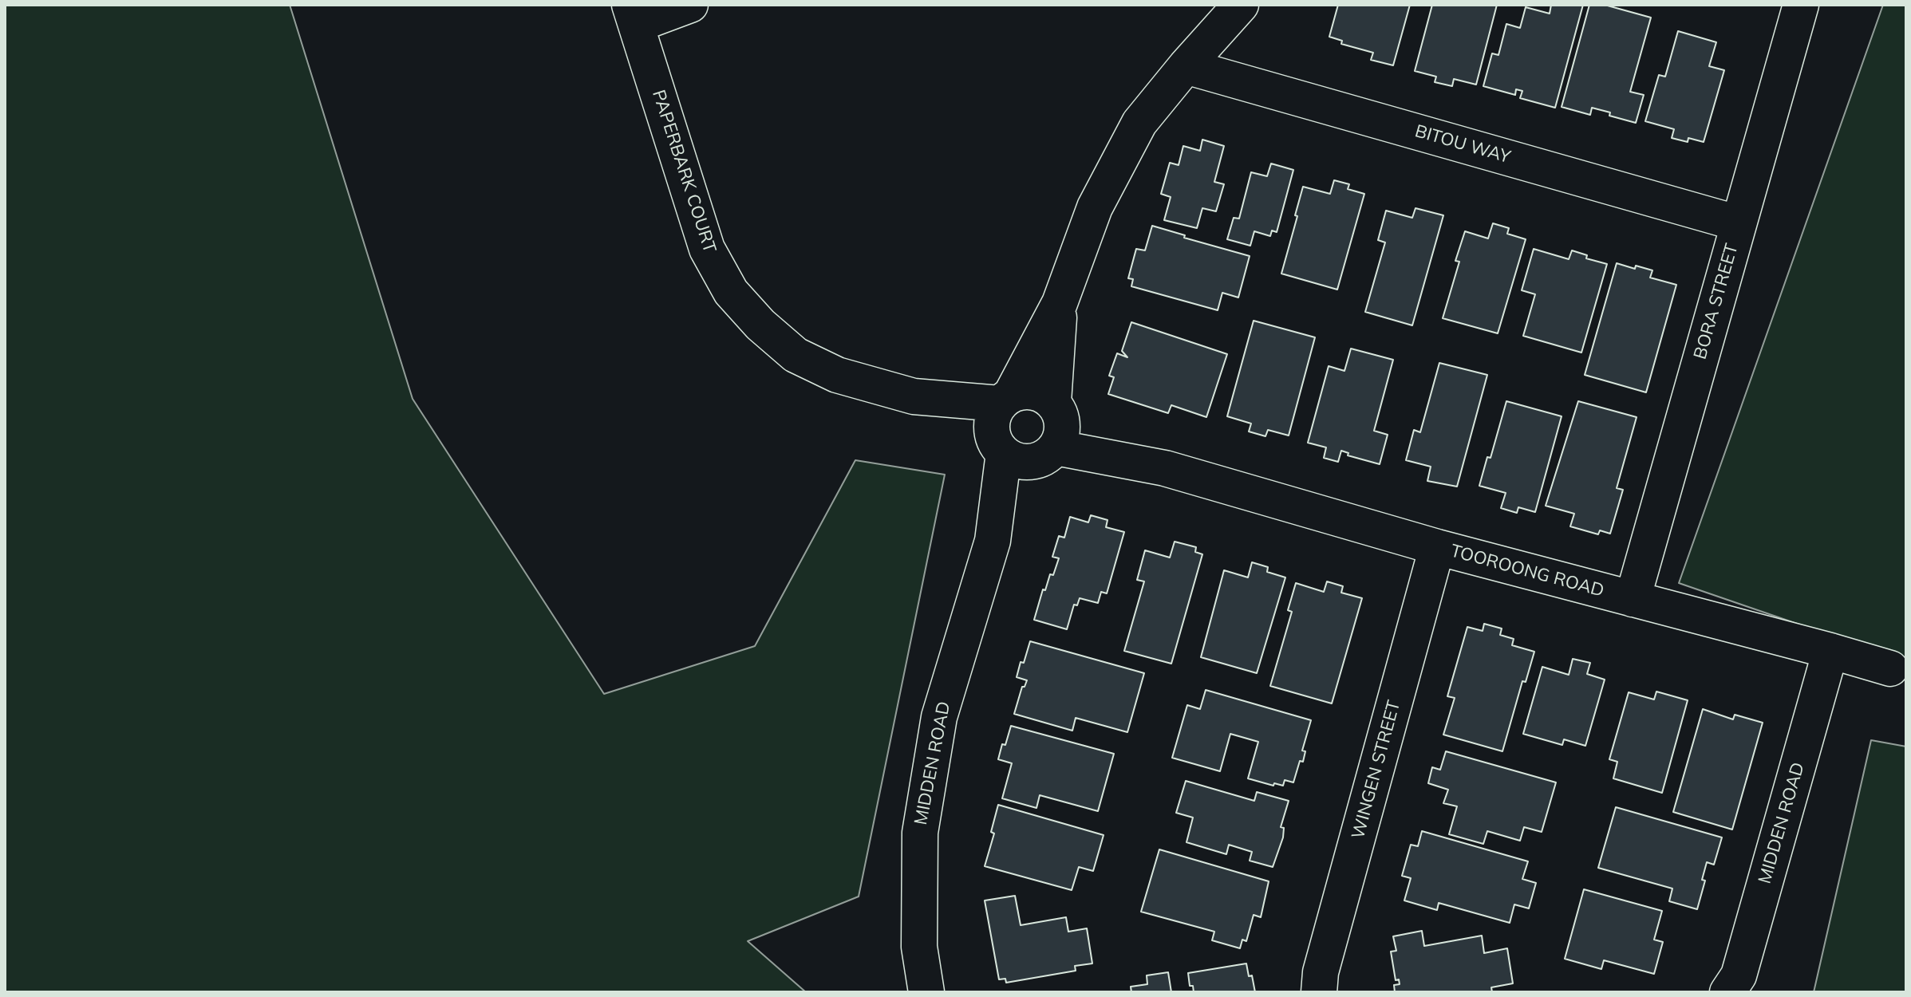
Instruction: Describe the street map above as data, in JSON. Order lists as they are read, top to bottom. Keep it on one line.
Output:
{"streets":{"street":["BITOU WAY","PAPERBARK COURT","BORA STREET","TOOROONG ROAD","MIDDEN ROAD","WINGEN STREET"]},"crossings":[["BITOU WAY","BORA STREET"],["PAPERBARK COURT","TOOROONG ROAD"],["PAPERBARK COURT","MIDDEN ROAD"],["BORA STREET","TOOROONG ROAD"],["TOOROONG ROAD","MIDDEN ROAD"],["TOOROONG ROAD","WINGEN STREET"]]}
